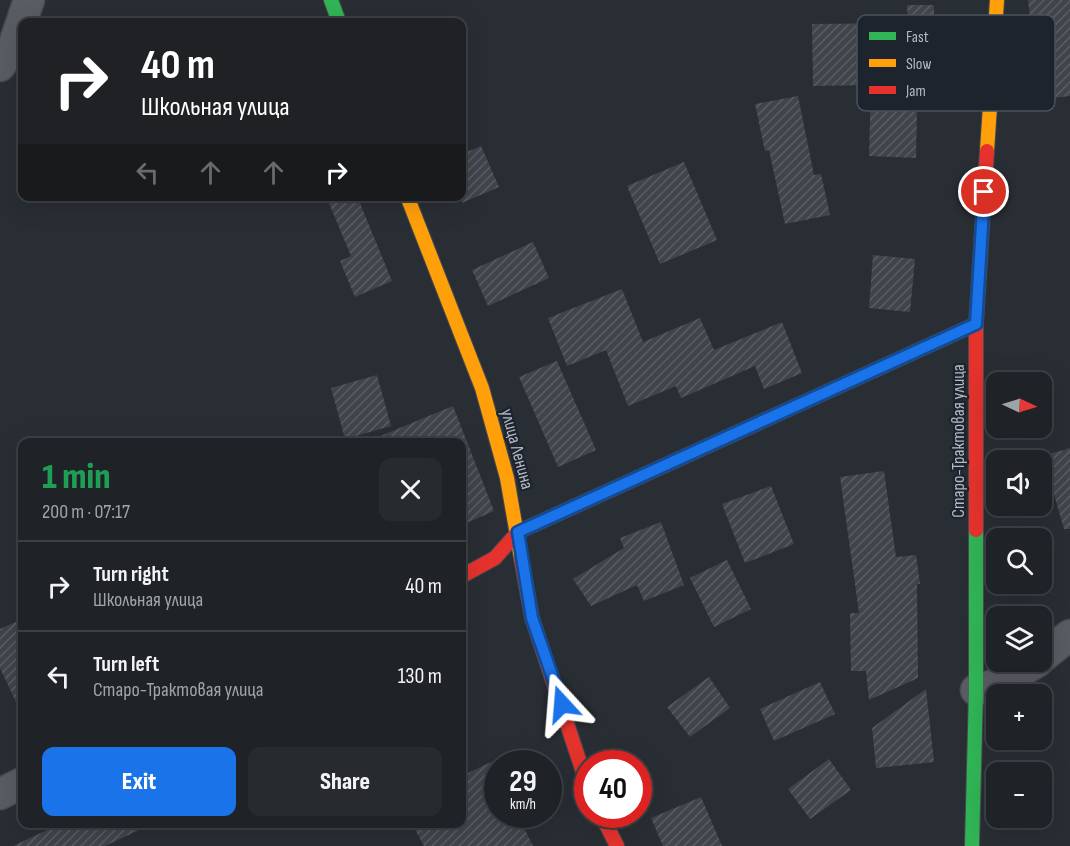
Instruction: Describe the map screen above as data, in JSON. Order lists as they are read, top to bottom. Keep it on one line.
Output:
{"streets":{"street":["Старо-Трактовая улица","улица Ленина"]},"legend":["Fast","Slow","Jam"],"north":"right","page":{"turn":["40 m","Школьная улица"],"map_buttons":["+","−"],"heading":["1 min","200 m · 07:17"],"list":[{"name":"Turn right","note":"Школьная улица","value":"40 m"},{"name":"Turn left","note":"Старо-Трактовая улица","value":"130 m"}],"buttons":["Exit","Share"],"speed":"29 km/h","limit":"40"}}
